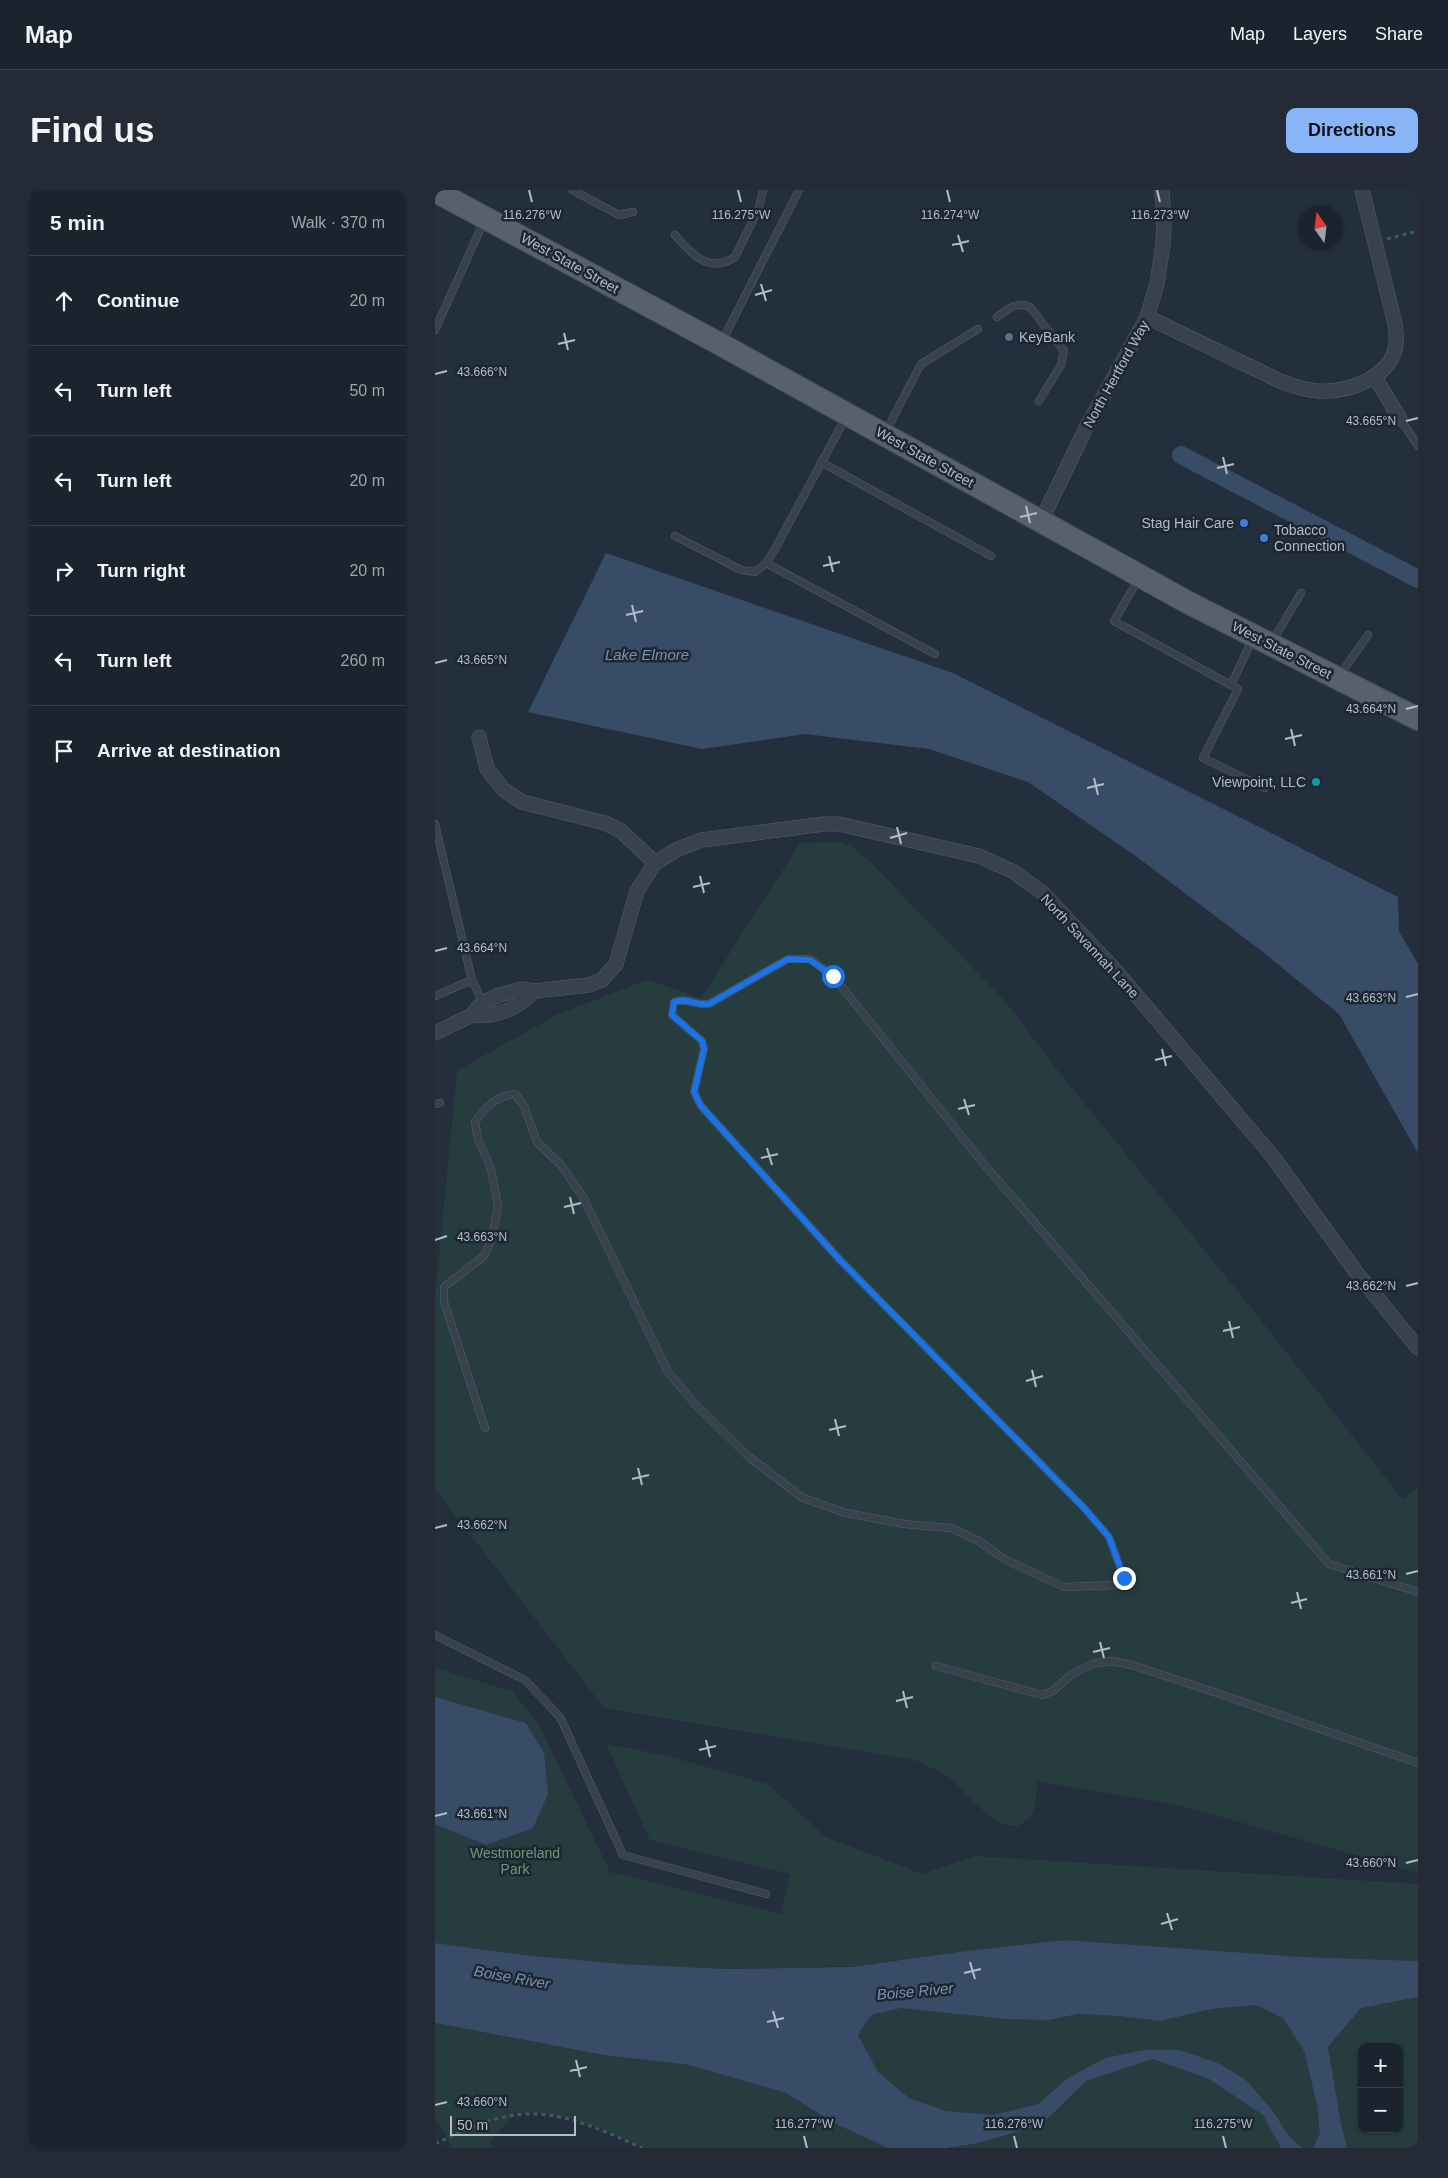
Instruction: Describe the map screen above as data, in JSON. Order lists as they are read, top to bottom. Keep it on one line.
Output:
{"streets":{"main road":["West State Street"],"street":["North Hertford Way","North Savannah Lane"]},"crossings":[["West State Street","North Hertford Way"]],"water":["Lake Elmore","Boise River"],"parks":["Westmoreland Park"],"places":["KeyBank","Stag Hair Care","Tobacco Connection","Viewpoint, LLC"],"scale_bar":"50 m","north":"top","page":{"header":"Map","nav":["Map","Layers","Share"],"buttons":"Directions","title":"Find us","heading":["5 min","Walk · 370 m"],"list":[["Continue","20 m"],["Turn left","50 m"],["Turn left","20 m"],["Turn right","20 m"],["Turn left","260 m"],"Arrive at destination"],"map_buttons":["+","−"],"scale":"50 m"},"coordinates":["116.276°W","116.275°W","116.274°W","116.273°W","43.666°N","43.665°N","43.664°N","43.663°N","43.662°N","43.661°N","43.660°N","116.277°W"]}
